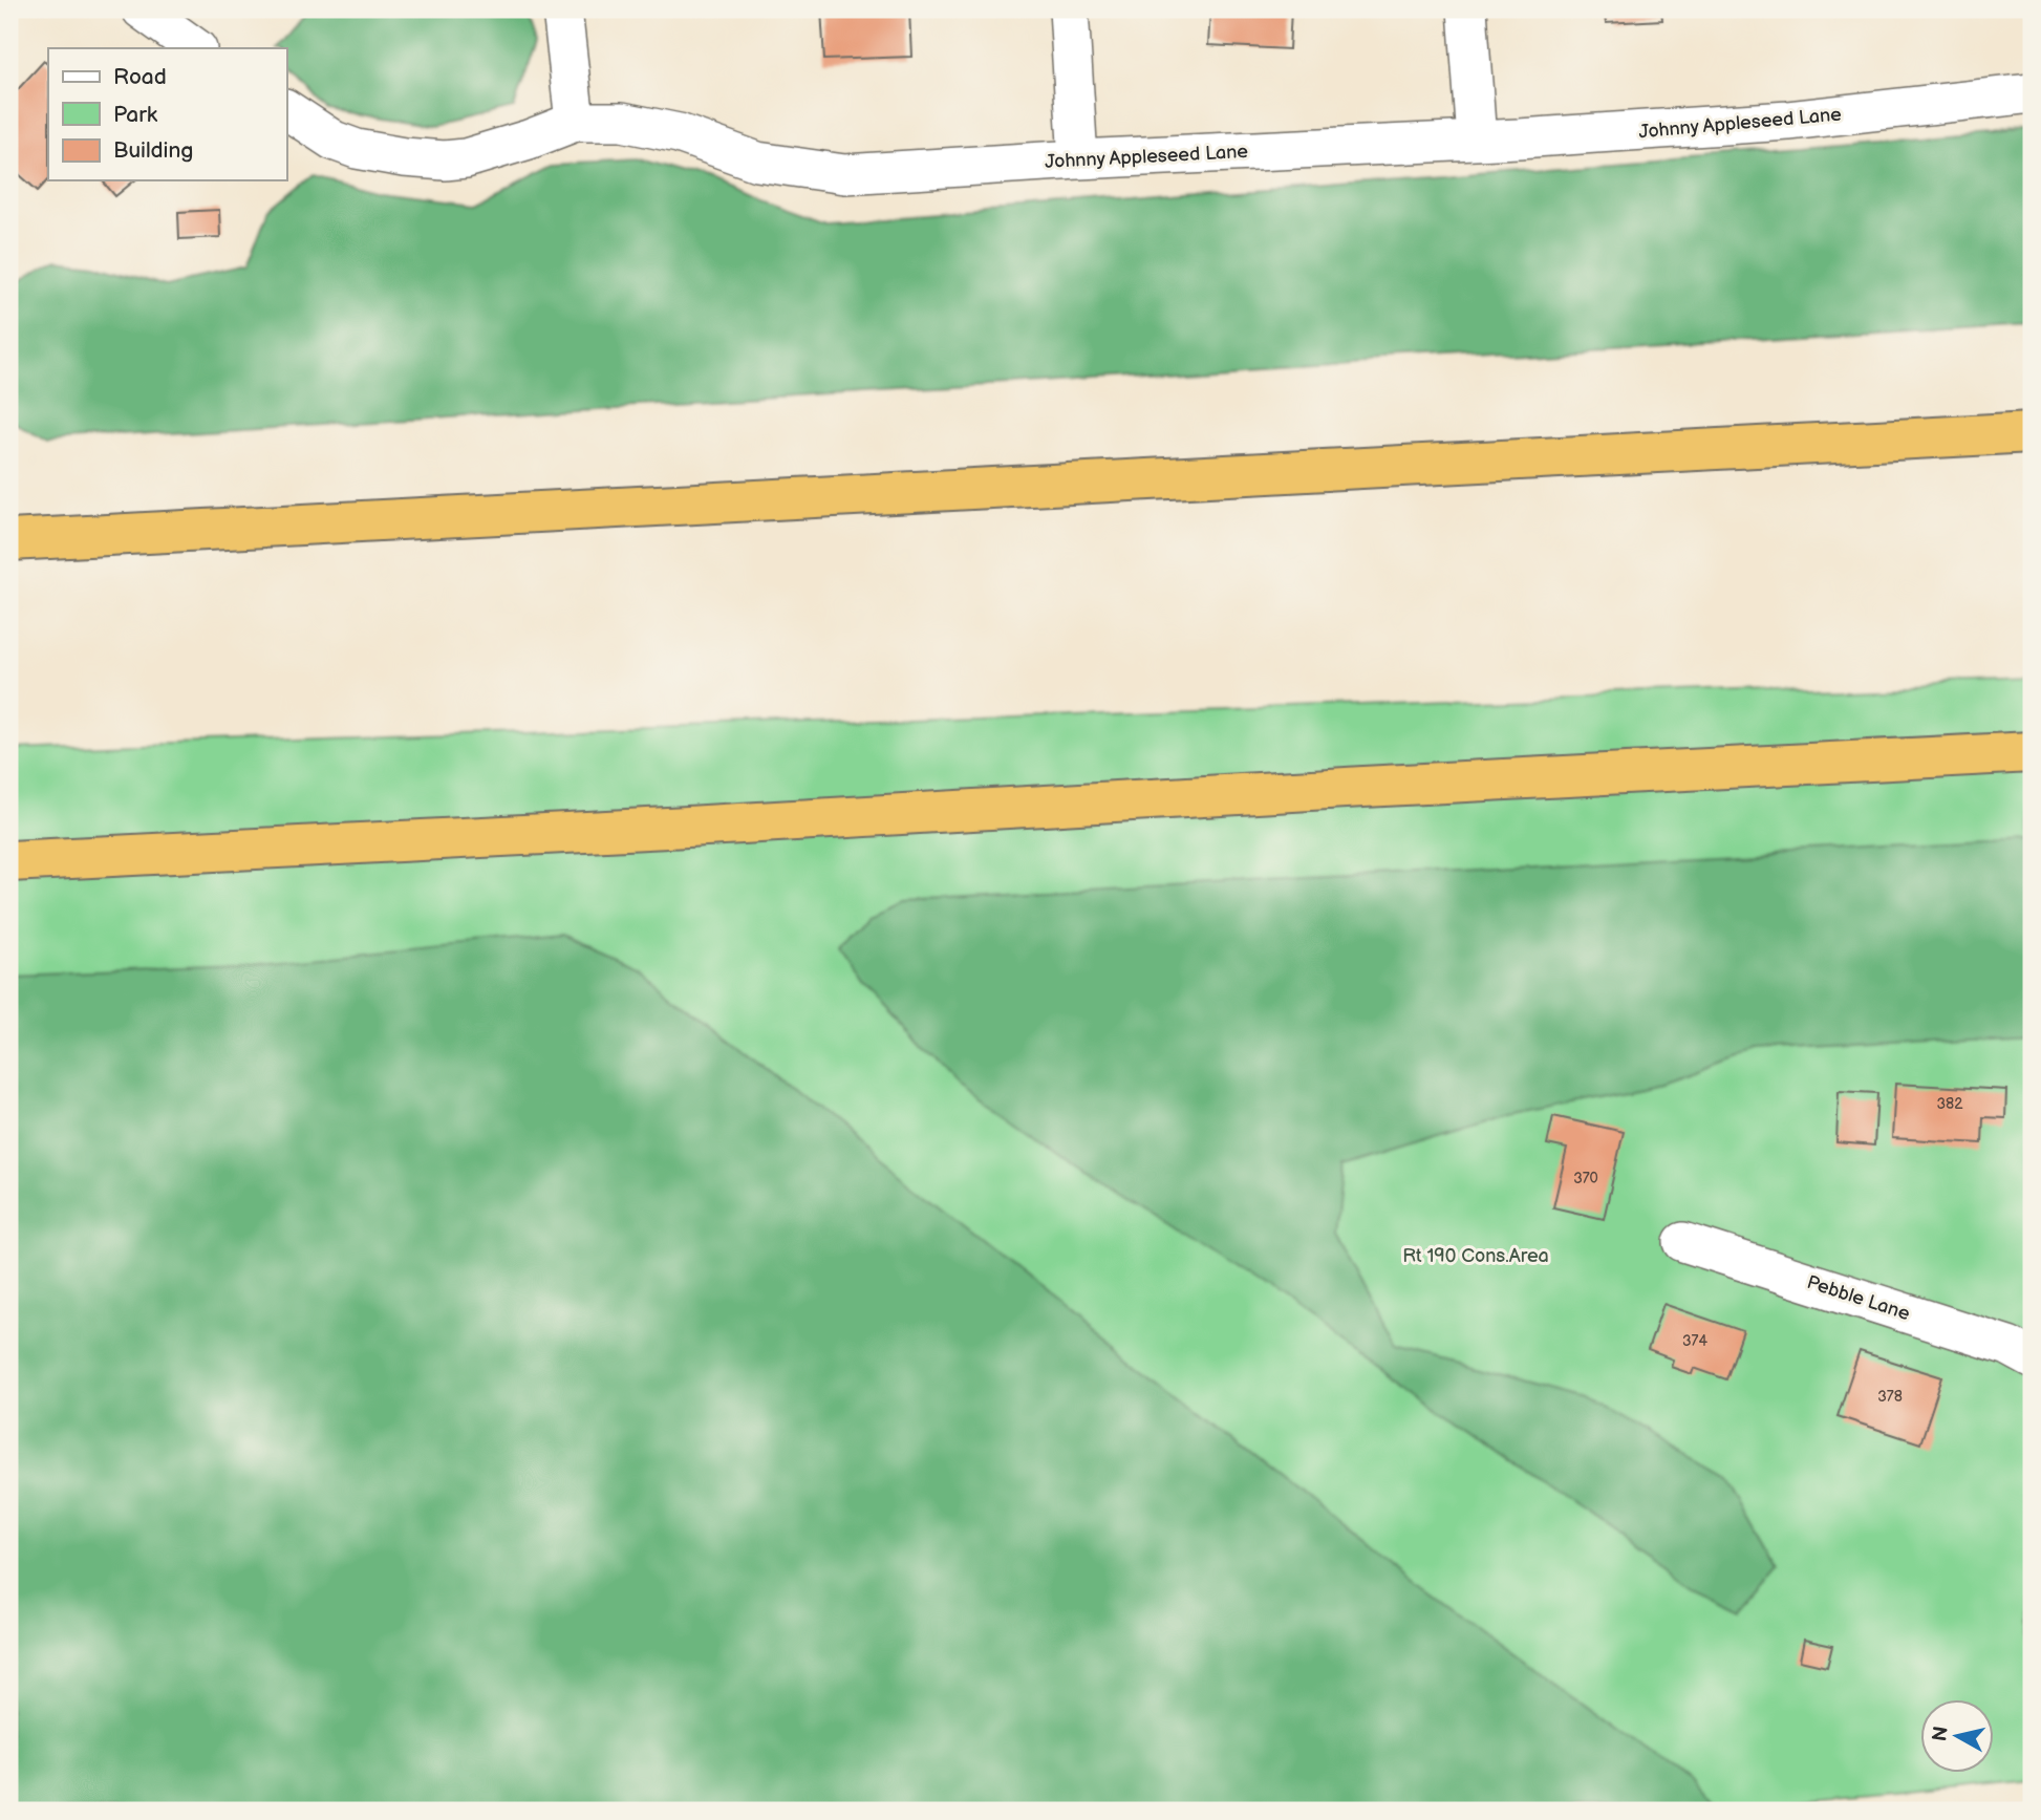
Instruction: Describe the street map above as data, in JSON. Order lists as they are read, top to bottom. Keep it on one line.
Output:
{"streets":{"street":["Johnny Appleseed Lane","Pebble Lane"]},"parks":["Rt 190 Cons.Area"],"house_numbers":["382","370","374","378"],"legend":["Road","Park","Building"],"north":"left"}
